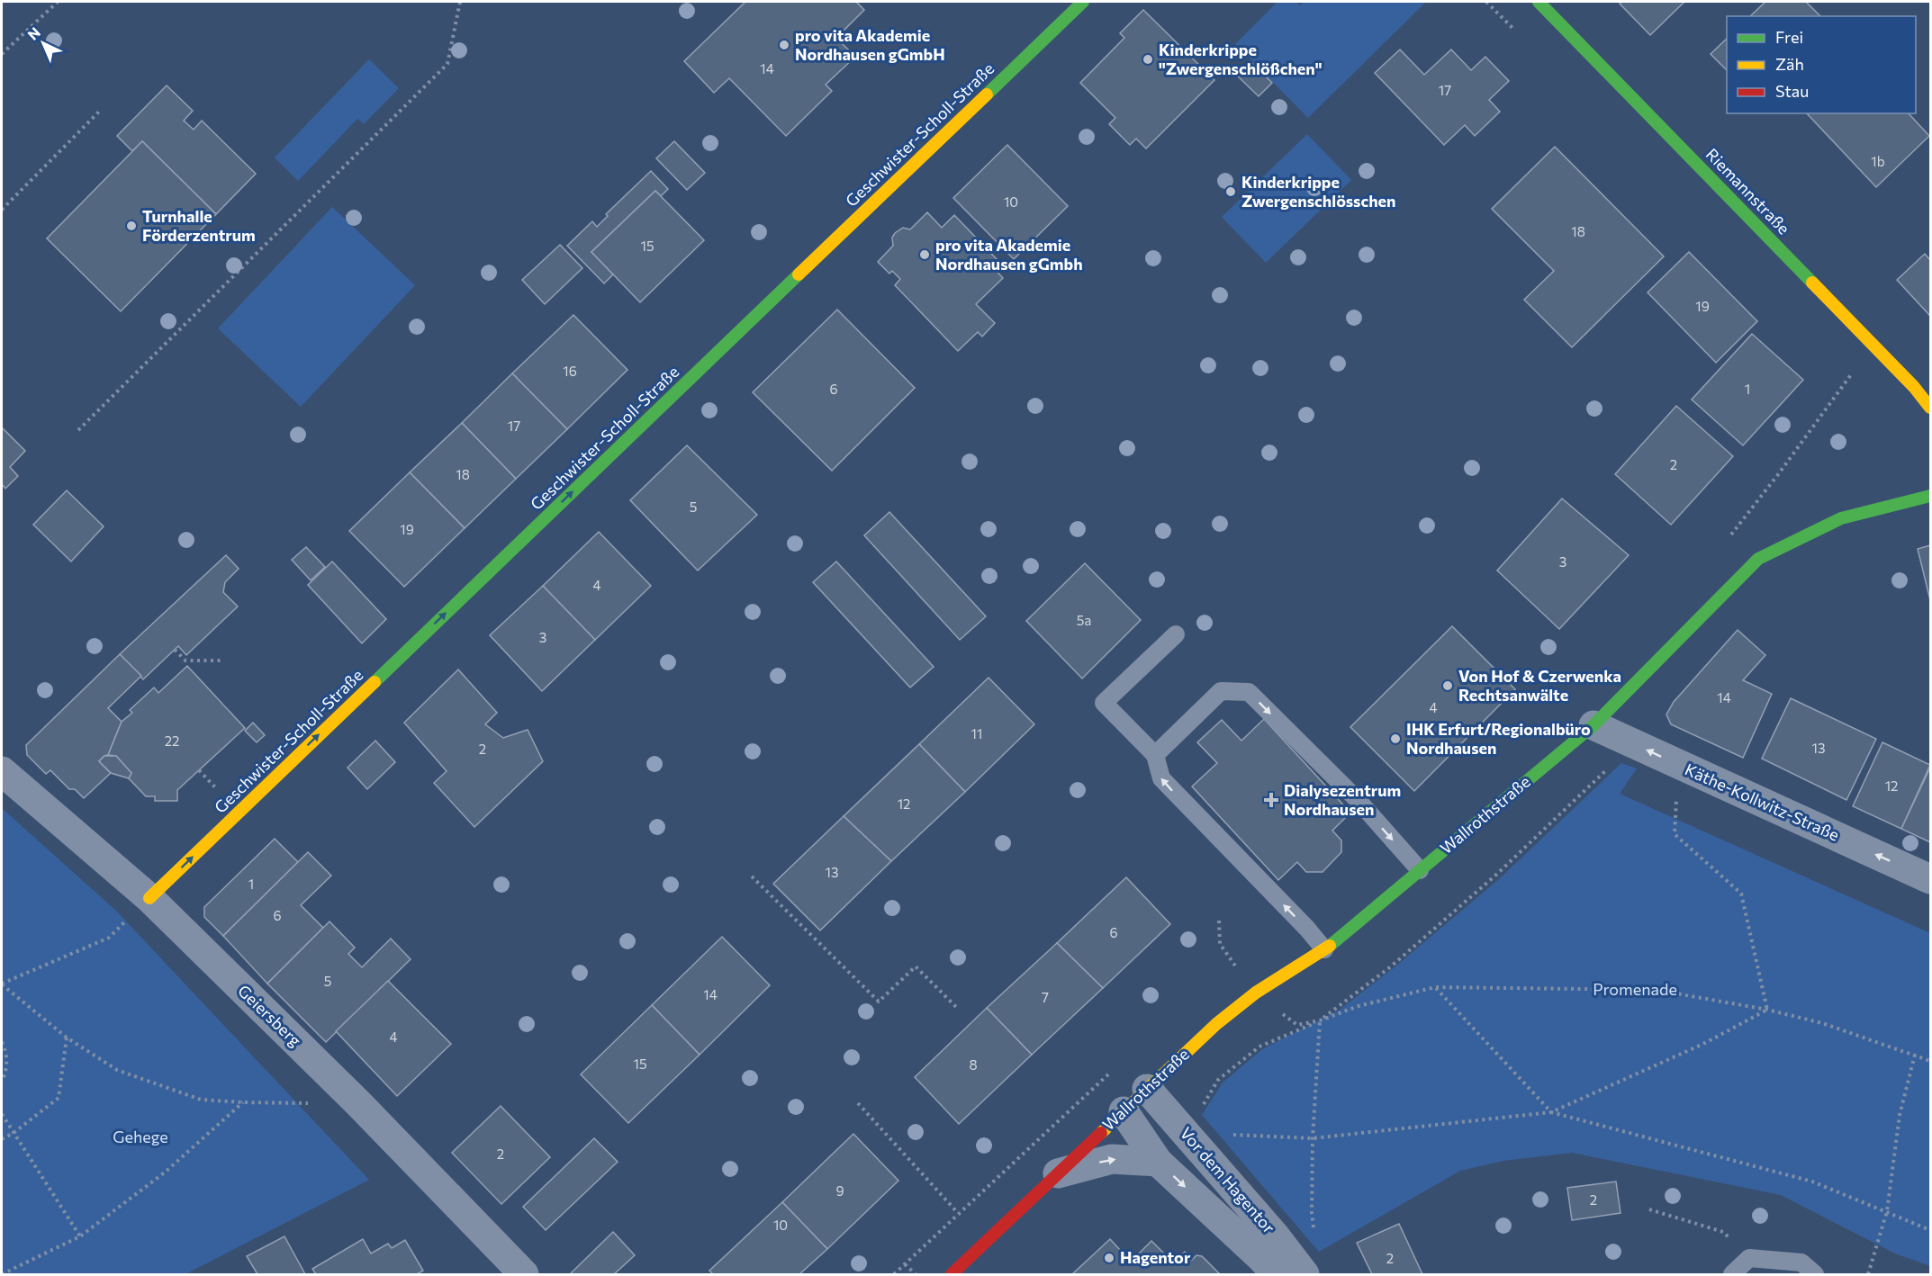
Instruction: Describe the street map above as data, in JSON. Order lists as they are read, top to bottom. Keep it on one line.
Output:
{"streets":{"street":["Geschwister-Scholl-Straße","Riemannstraße","Käthe-Kollwitz-Straße","Wallrothstraße","Geiersberg","Vor dem Hagentor"]},"crossings":[["Geschwister-Scholl-Straße","Geiersberg"],["Käthe-Kollwitz-Straße","Wallrothstraße"],["Wallrothstraße","Vor dem Hagentor"]],"one_way":["Geschwister-Scholl-Straße","Käthe-Kollwitz-Straße"],"parks":["Promenade","Gehege"],"places":{"other":["pro vita Akademie Nordhausen gGmbH","Kinderkrippe \"Zwergenschlößchen\"","Kinderkrippe Zwergenschlösschen","Turnhalle Förderzentrum","pro vita Akademie Nordhausen gGmbh","Von Hof & Czerwenka Rechtsanwälte","IHK Erfurt/Regionalbüro Nordhausen","Hagentor"],"health":["Dialysezentrum Nordhausen"]},"house_numbers":["14","17","1b","10","18","15","19","16","6","1","17","2","18","5","19","3","4","5a","3","14","4","11","22","13","2","12","12","13","1","6","6","5","14","7","4","15","8","2","9","2","10","2"],"legend":["Frei","Zäh","Stau"],"north":"top left"}
